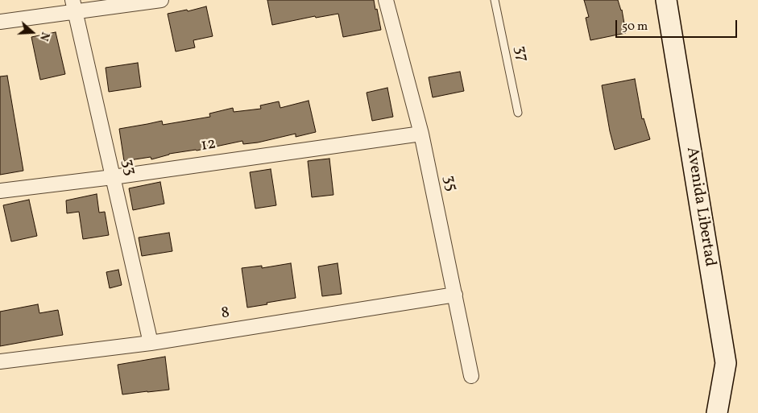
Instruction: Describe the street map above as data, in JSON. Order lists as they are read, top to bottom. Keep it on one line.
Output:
{"streets":{"main road":["Avenida Libertad"],"street":["12","33","35","8"],"lane":["37"]},"crossings":[["12","33"],["12","35"],["33","8"],["35","8"]],"scale_bar":"50 m","north":"right"}
